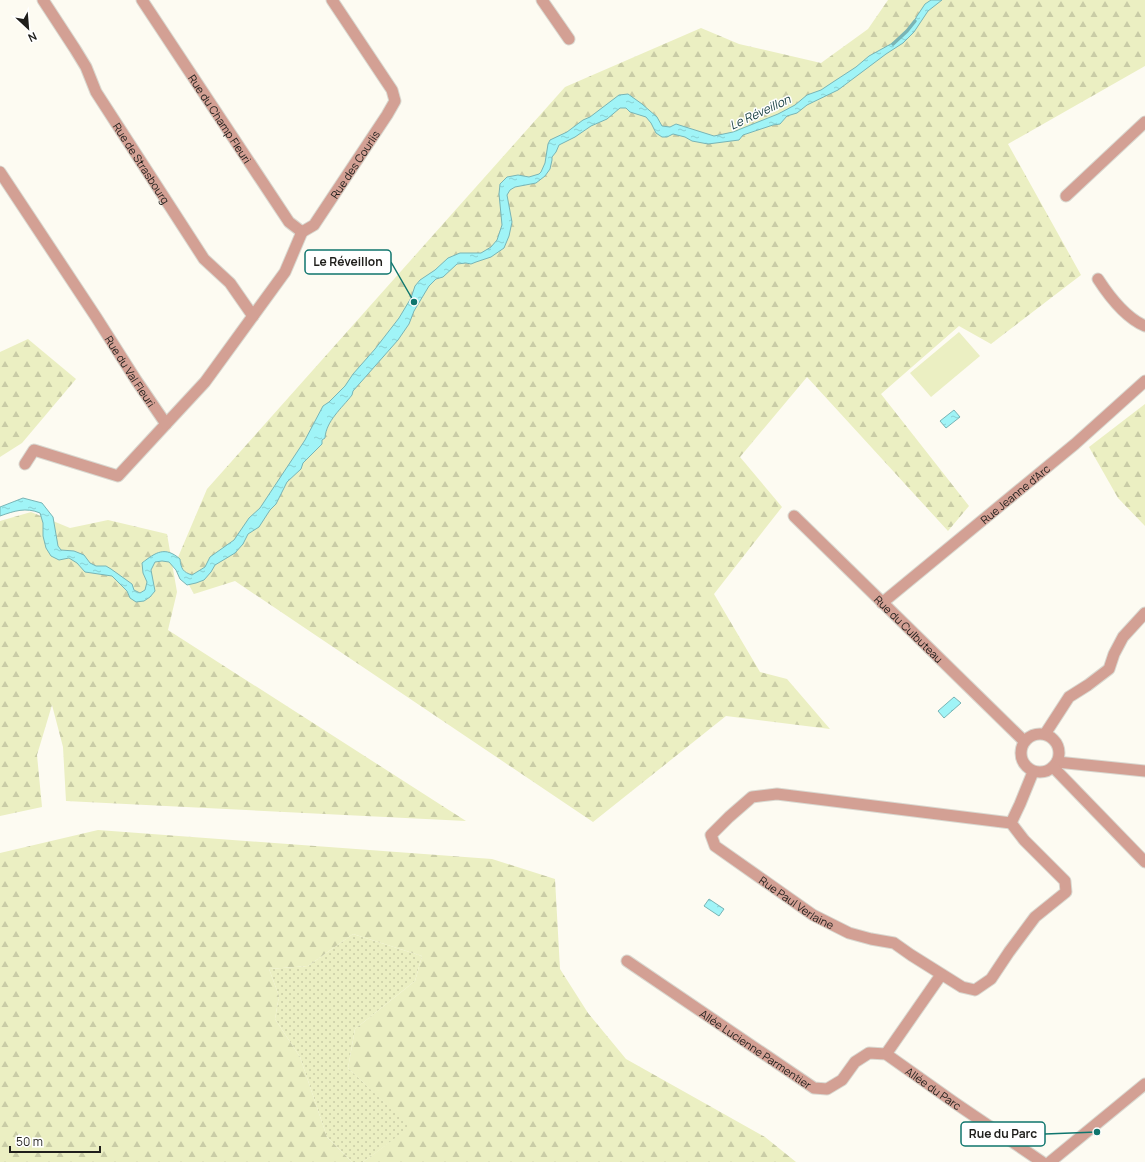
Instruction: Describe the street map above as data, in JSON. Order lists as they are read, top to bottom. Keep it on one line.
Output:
{"streets":{"street":["Rue du Champ Fleuri","Rue de Strasbourg","Rue des Courlis","Rue du Val Fleuri","Rue Jeanne d'Arc","Rue du Culbuteau","Rue Paul Verlaine","Allée Lucienne Parmentier","Allée du Parc"]},"crossings":[["Rue du Champ Fleuri","Rue des Courlis"],["Rue Jeanne d'Arc","Rue du Culbuteau"],["Allée Lucienne Parmentier","Allée du Parc"]],"water":["Le Réveillon"],"places":["Le Réveillon","Rue du Parc"],"scale_bar":"50 m","north":"bottom right"}
